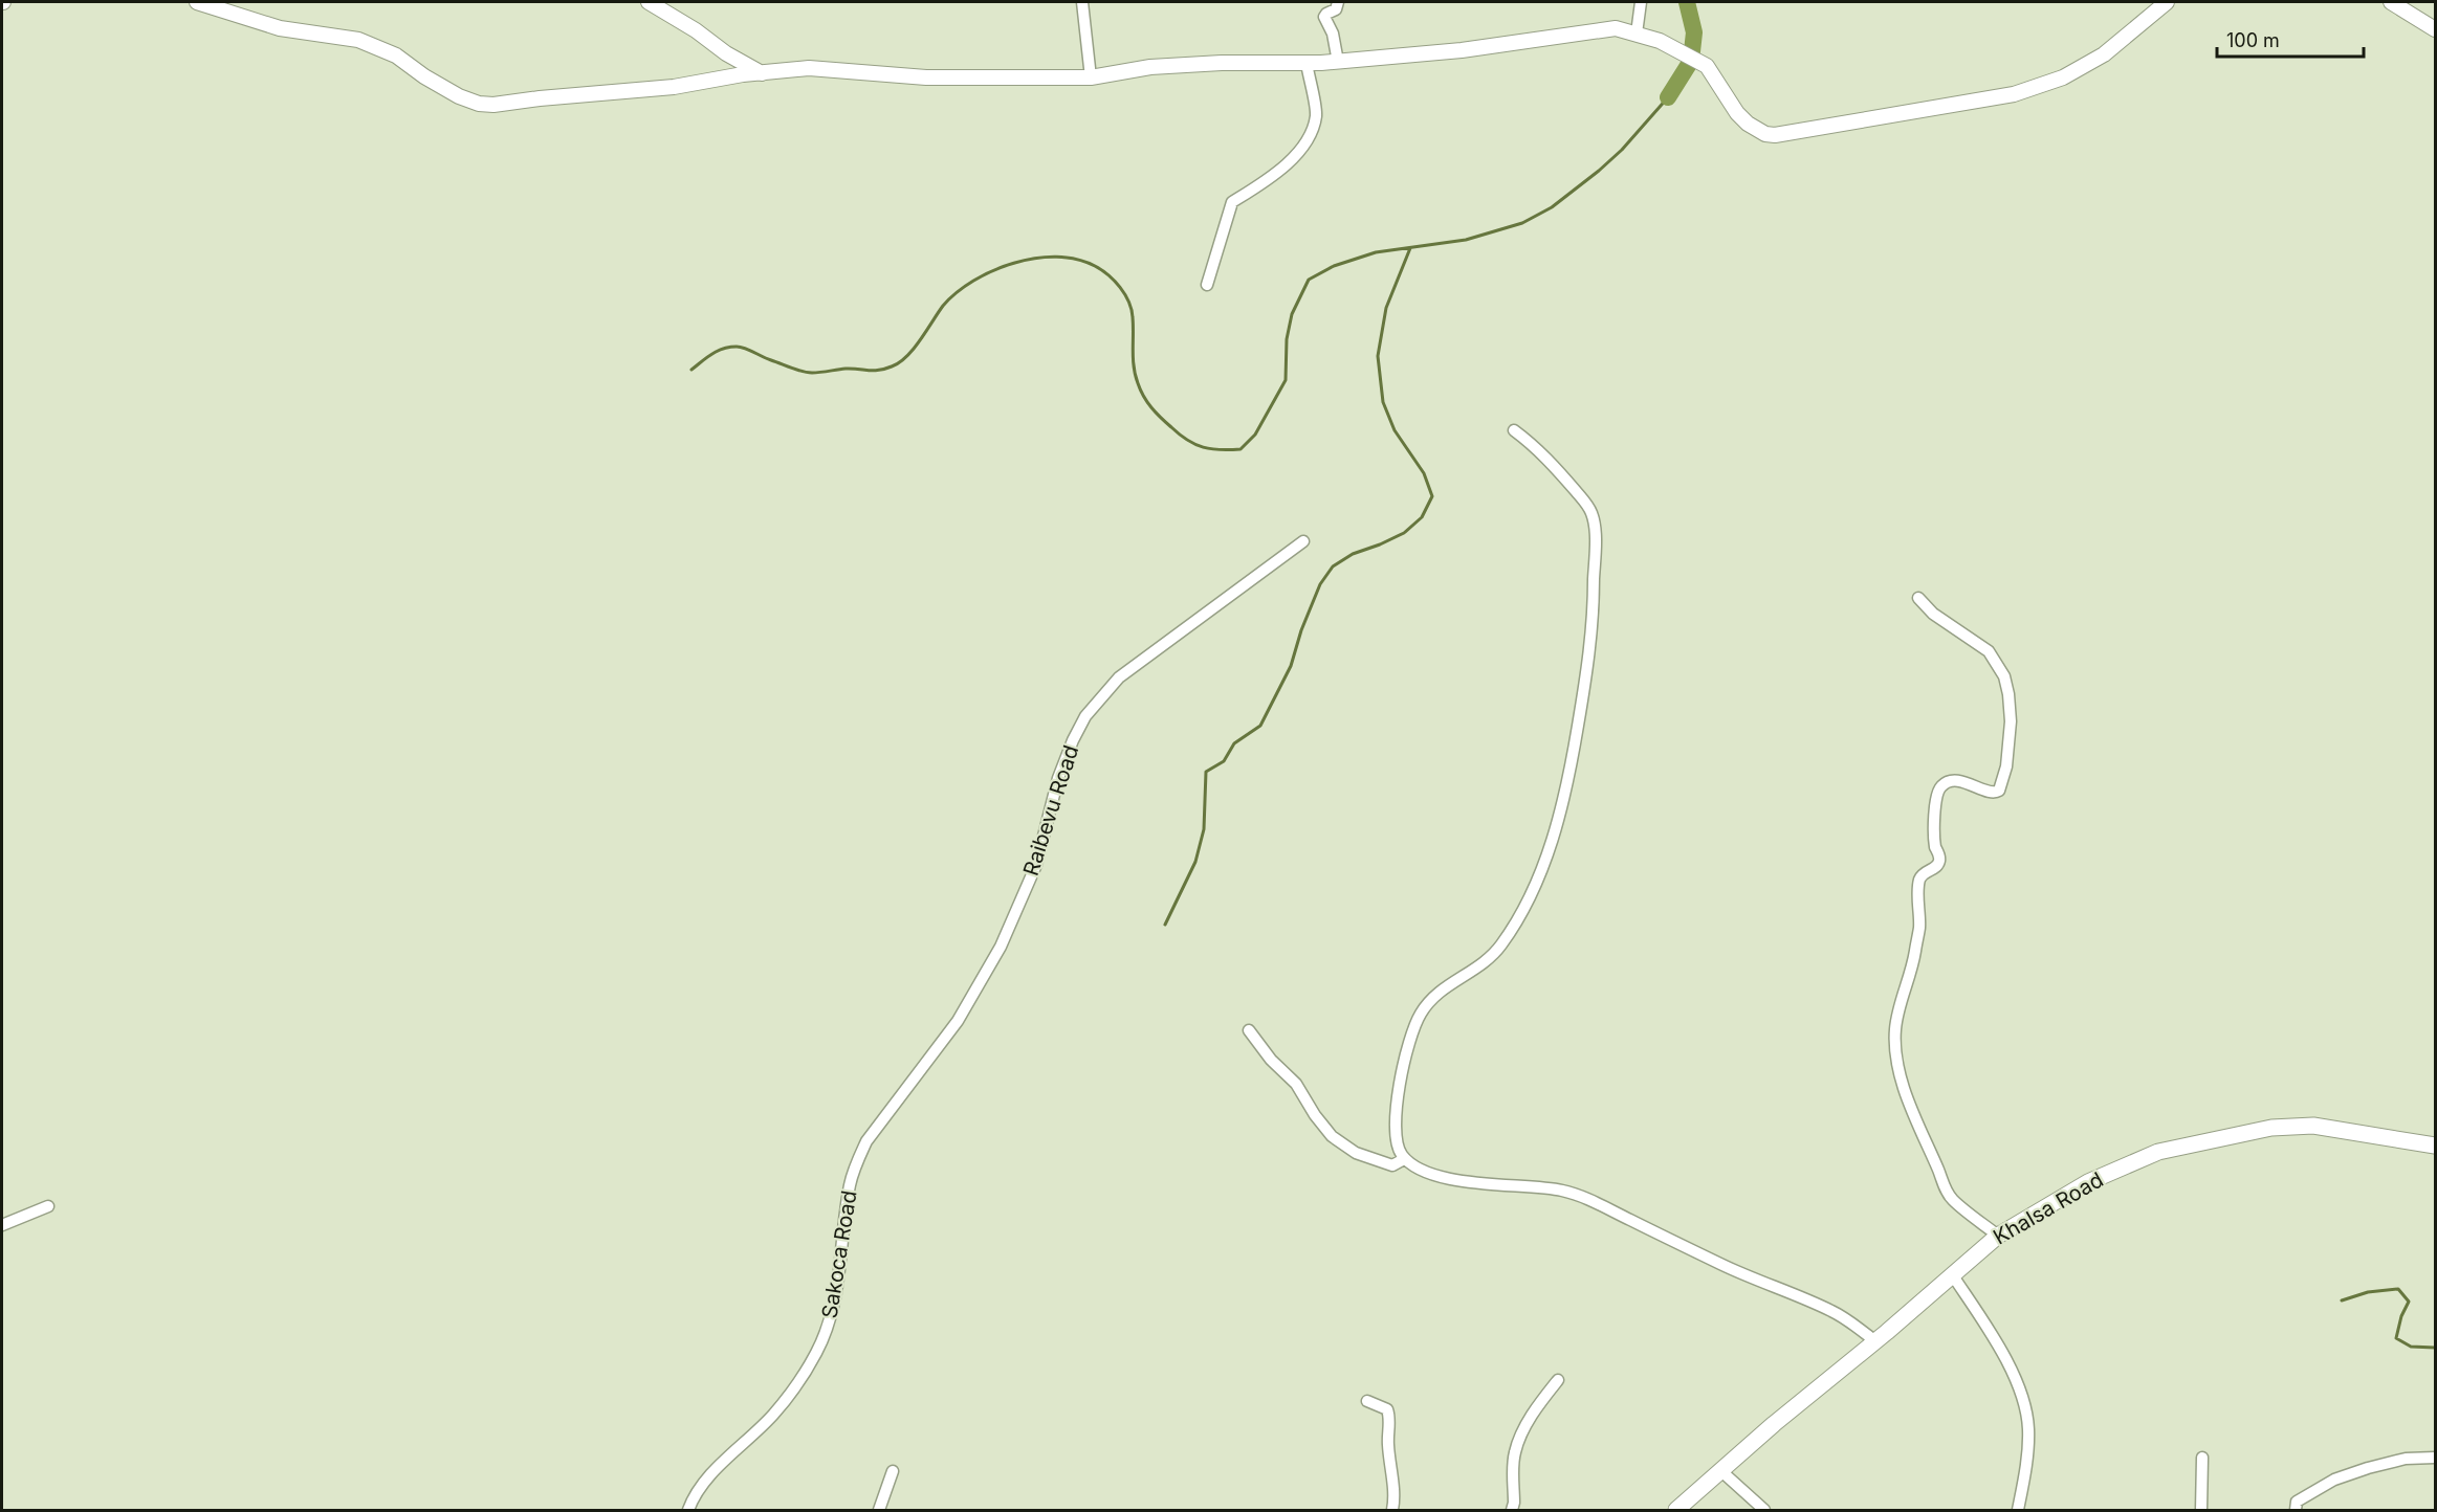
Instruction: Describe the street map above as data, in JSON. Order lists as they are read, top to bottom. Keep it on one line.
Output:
{"streets":{"main road":["Khalsa Road"],"street":["Raibevu Road","Sakoca Road"]},"crossings":[["Raibevu Road","Sakoca Road"]],"scale_bar":"100 m"}
